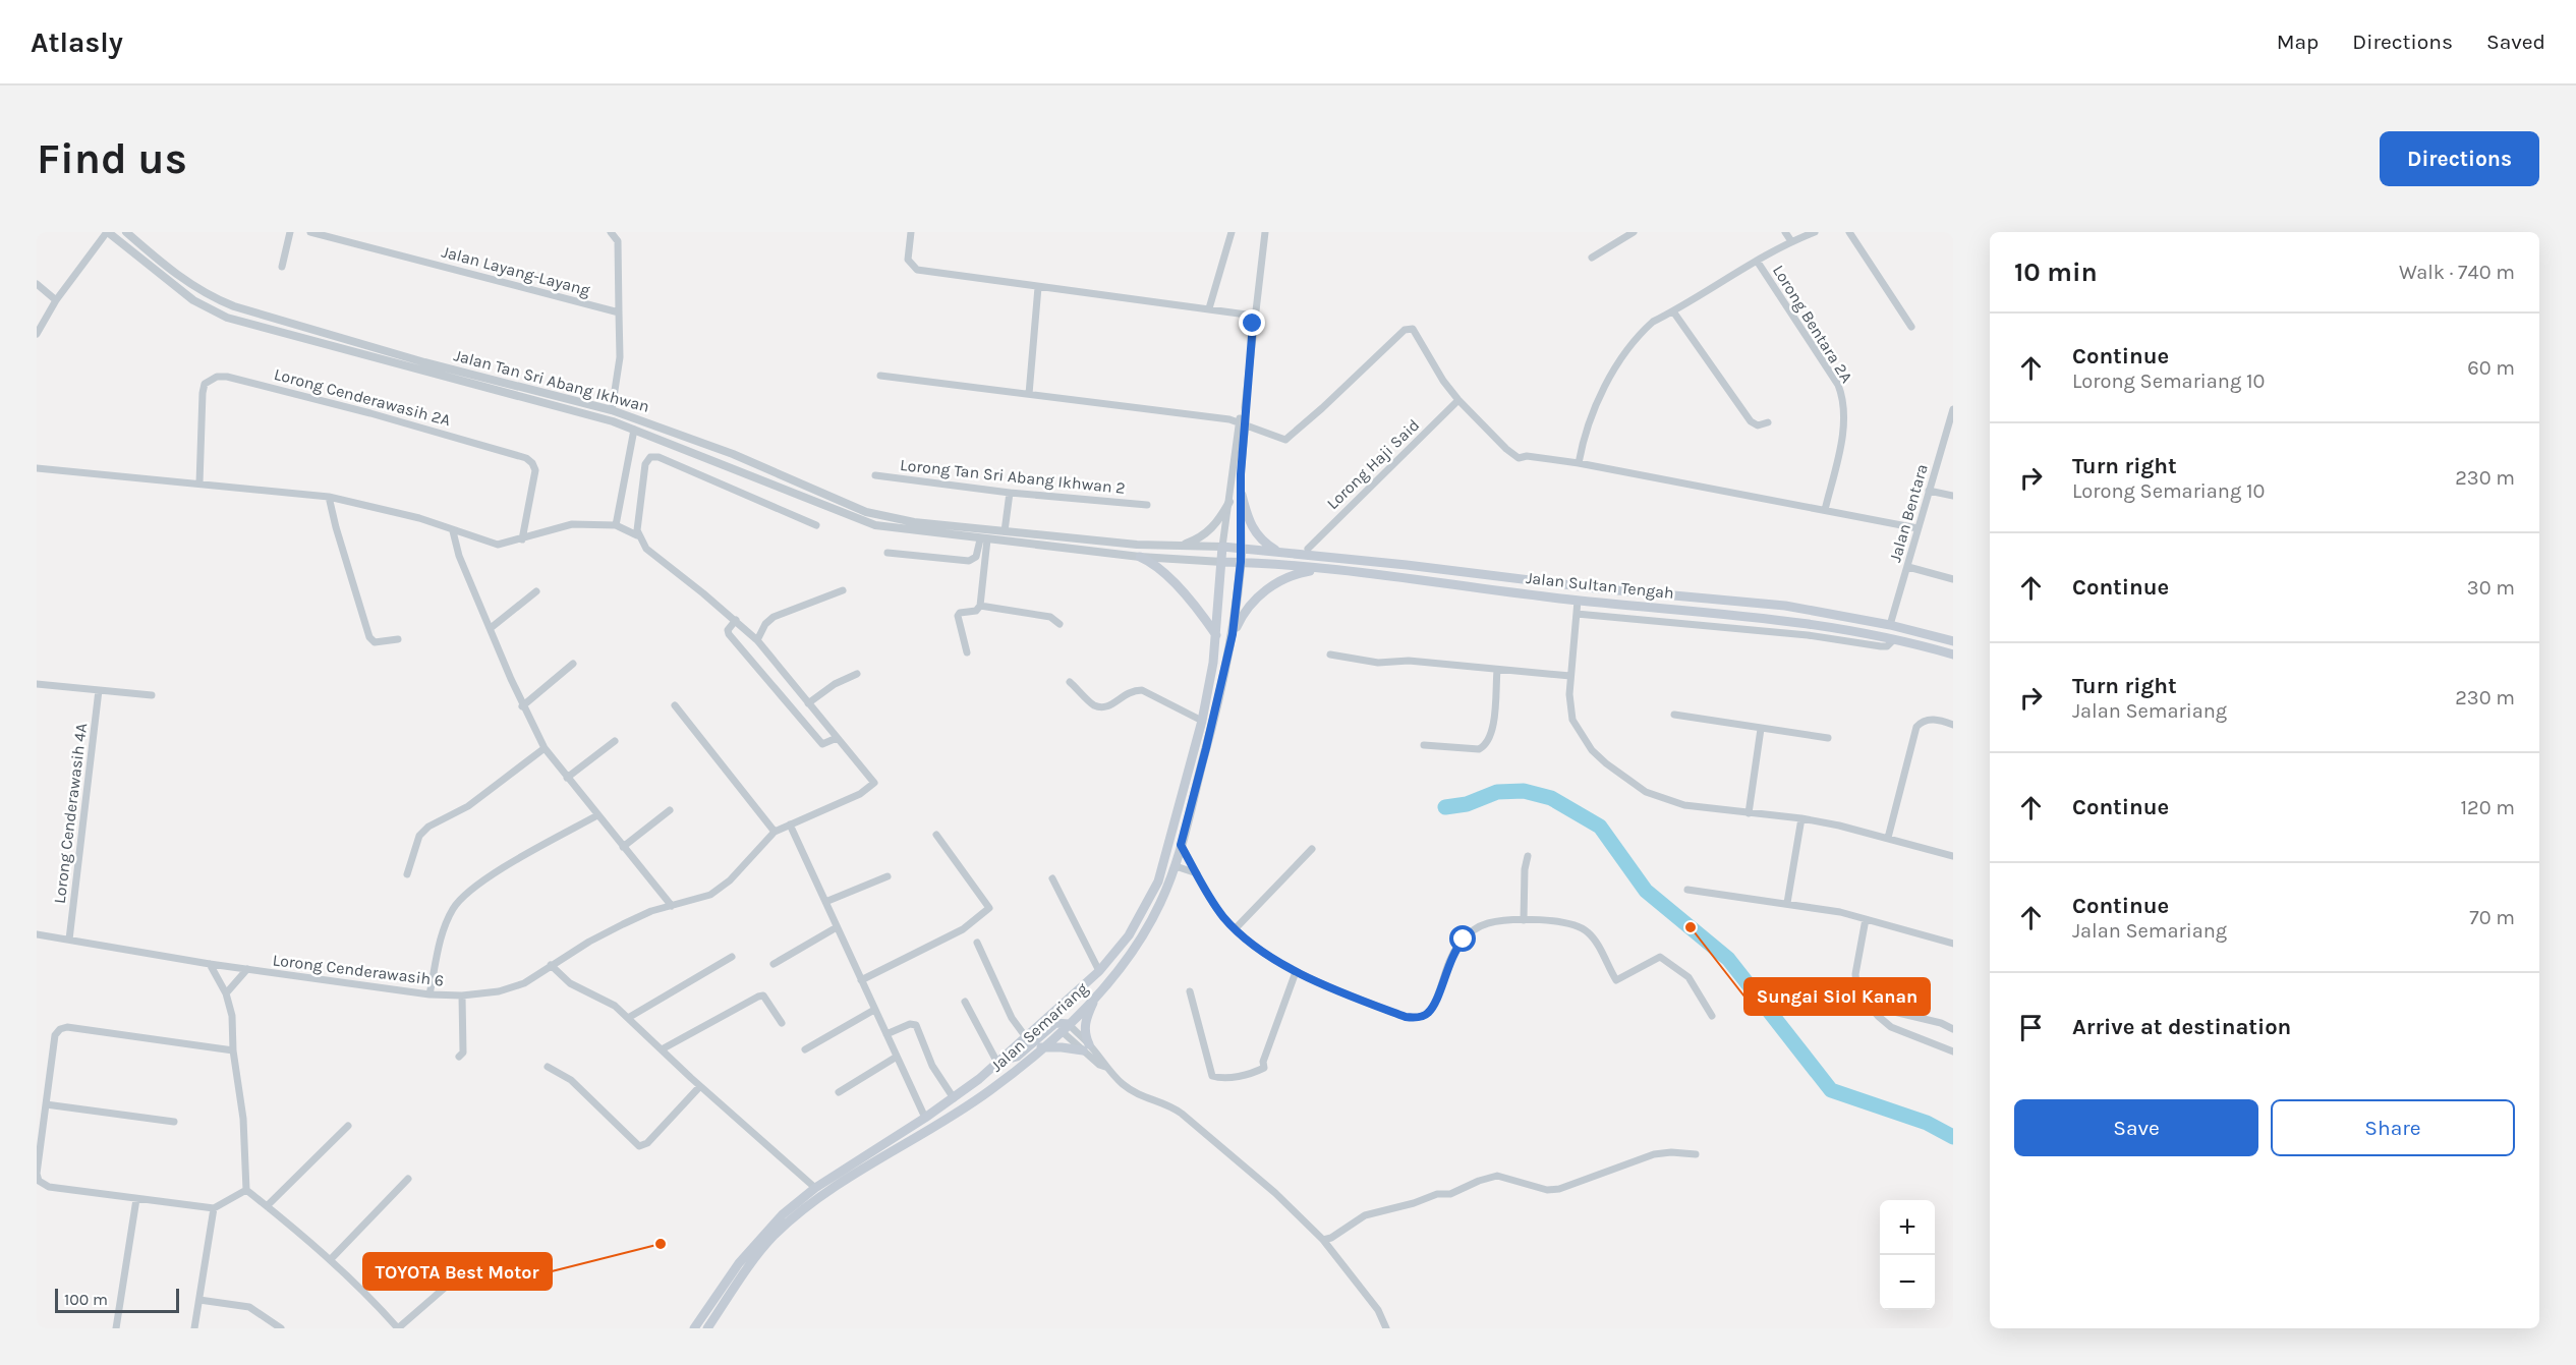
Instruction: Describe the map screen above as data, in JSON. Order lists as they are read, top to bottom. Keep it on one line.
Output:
{"streets":{"main road":["Jalan Sultan Tengah","Jalan Semariang"],"street":["Jalan Layang-Layang","Lorong Bentara 2A","Jalan Tan Sri Abang Ikhwan","Lorong Cenderawasih 2A","Lorong Haji Said","Lorong Tan Sri Abang Ikhwan 2","Jalan Bentara","Lorong Cenderawasih 4A","Lorong Cenderawasih 6"]},"crossings":[["Jalan Bentara","Jalan Sultan Tengah"],["Jalan Sultan Tengah","Jalan Semariang"],["Lorong Cenderawasih 4A","Lorong Cenderawasih 6"]],"places":["Sungai Siol Kanan","TOYOTA Best Motor"],"scale_bar":"100 m","page":{"header":"Atlasly","nav":["Map","Directions","Saved"],"buttons":["Directions",["Save","Share"]],"title":"Find us","heading":["10 min","Walk · 740 m"],"list":[["Continue","Lorong Semariang 10","60 m"],["Turn right","Lorong Semariang 10","230 m"],["Continue","30 m"],["Turn right","Jalan Semariang","230 m"],["Continue","120 m"],["Continue","Jalan Semariang","70 m"],"Arrive at destination"],"map_buttons":["+","−"],"scale":"100 m"}}
